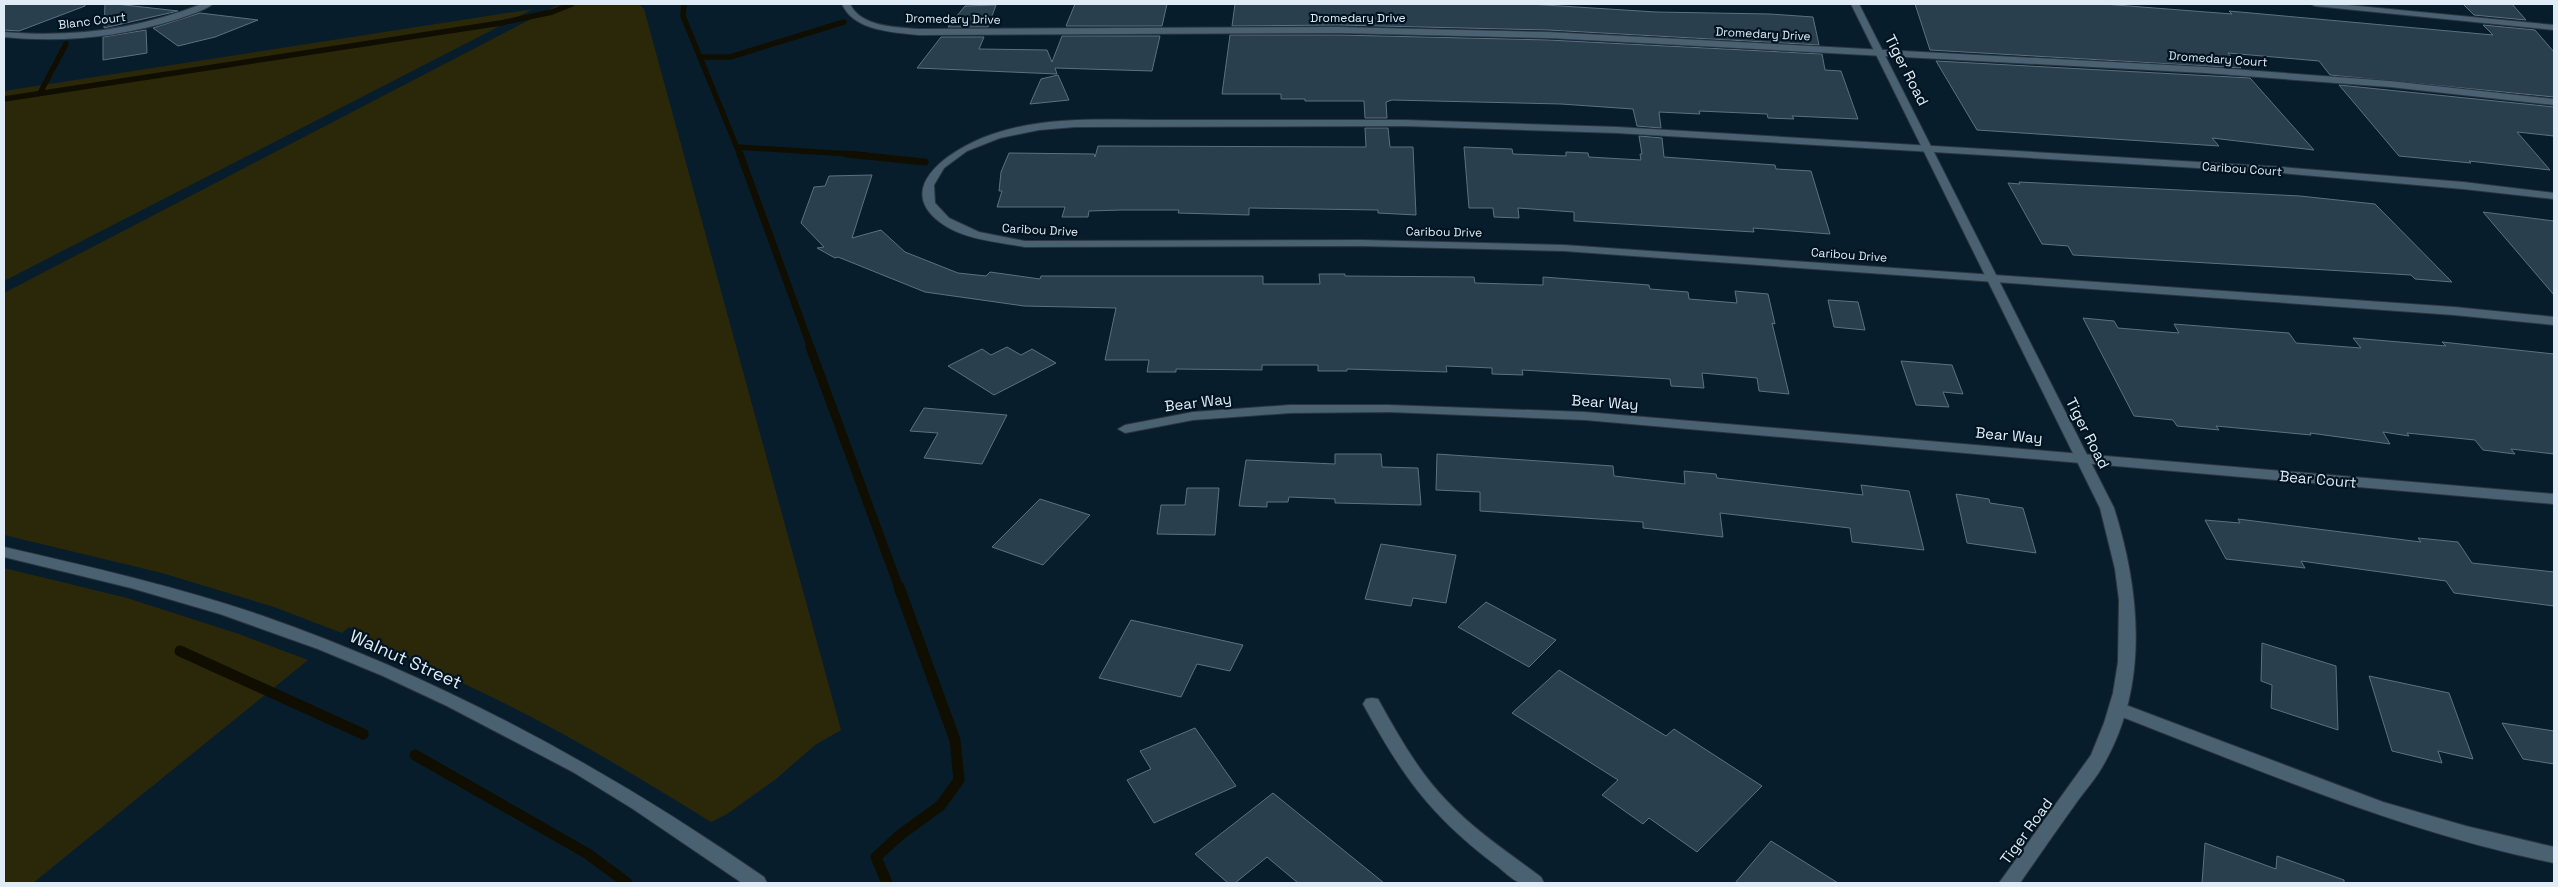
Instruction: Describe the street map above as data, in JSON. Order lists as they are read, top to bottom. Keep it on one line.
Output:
{"streets":{"street":["Dromedary Drive","Blanc Court","Dromedary Court","Tiger Road","Caribou Court","Caribou Drive","Bear Way","Bear Court","Walnut Street"]},"crossings":[["Dromedary Drive","Dromedary Court"],["Dromedary Drive","Tiger Road"],["Dromedary Court","Tiger Road"],["Tiger Road","Caribou Court"],["Tiger Road","Caribou Drive"],["Tiger Road","Bear Way"],["Tiger Road","Bear Court"],["Caribou Court","Caribou Drive"],["Bear Way","Bear Court"]]}
